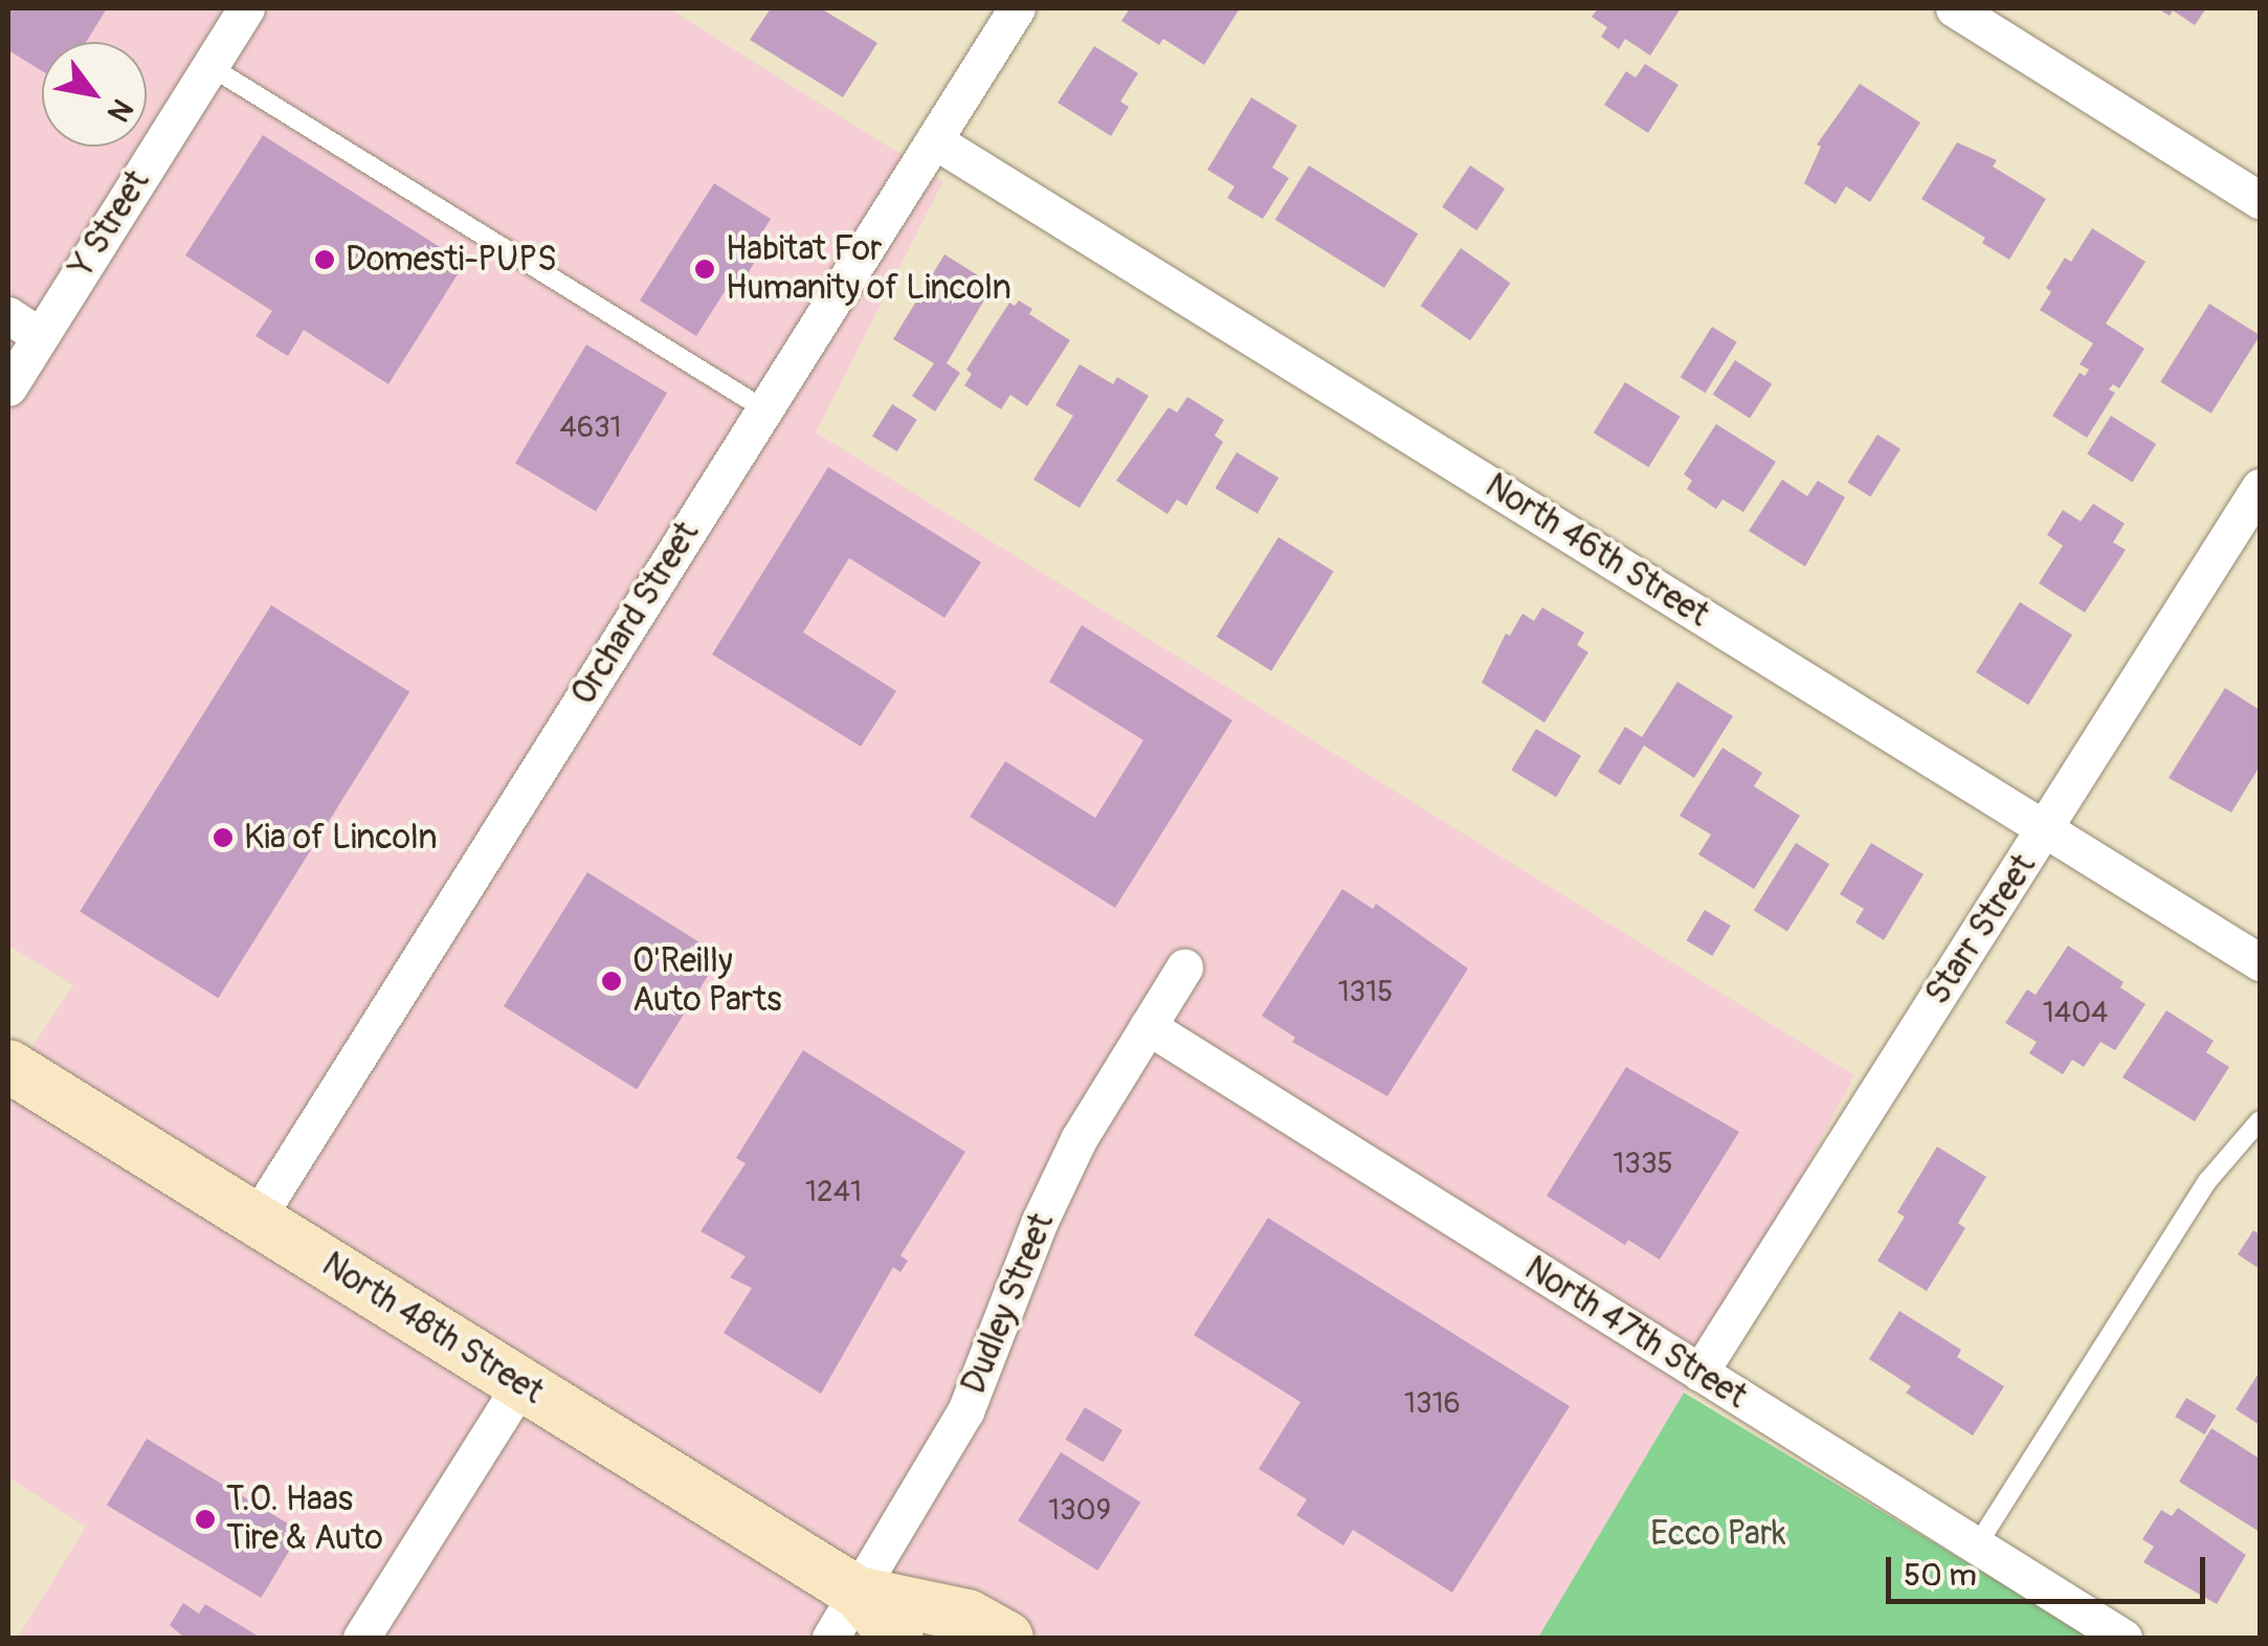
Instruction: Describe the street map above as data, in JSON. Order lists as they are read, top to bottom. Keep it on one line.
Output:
{"streets":{"main road":["North 48th Street"],"street":["Y Street","North 46th Street","Orchard Street","Starr Street","Dudley Street","North 47th Street"]},"crossings":[["North 46th Street","Orchard Street"],["North 46th Street","Starr Street"],["Orchard Street","North 48th Street"],["Starr Street","North 47th Street"],["Dudley Street","North 48th Street"],["Dudley Street","North 47th Street"]],"parks":["Ecco Park"],"places":["Domesti-PUPS","Habitat For Humanity of Lincoln","Kia of Lincoln","O'Reilly Auto Parts","T.O. Haas Tire & Auto"],"house_numbers":["4631","1315","1404","1335","1241","1316","1309"],"scale_bar":"50 m","north":"bottom right"}
